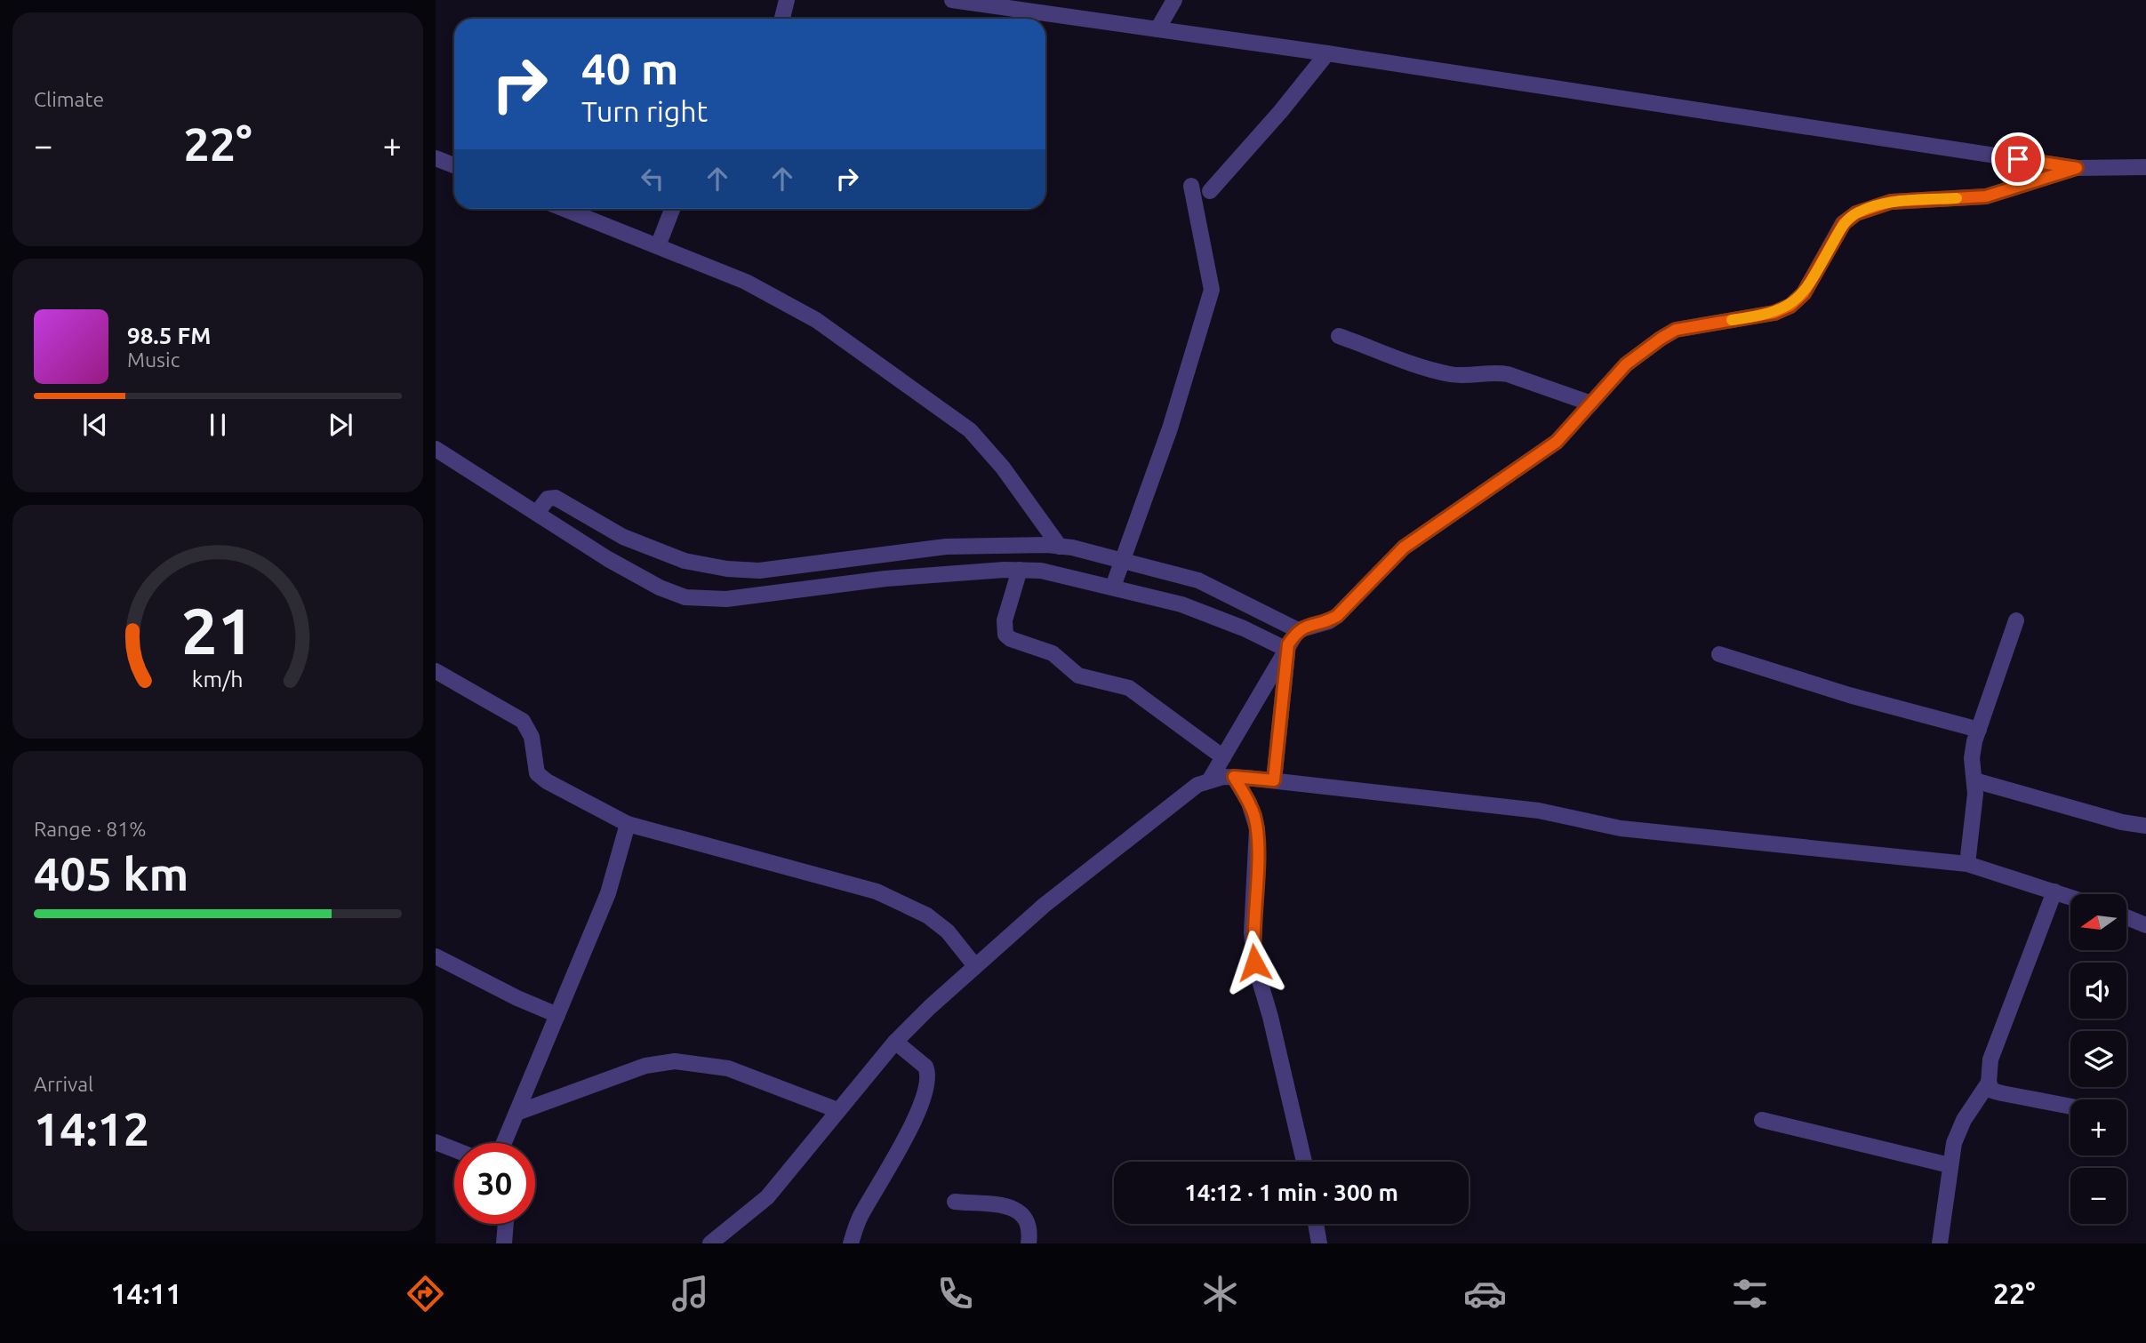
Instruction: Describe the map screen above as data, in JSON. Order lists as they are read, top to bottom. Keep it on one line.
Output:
{"north":"left","page":{"tile":["Climate",["Range · 81%","405 km"],["Arrival","14:12"]],"turn":["40 m","Turn right"],"heat":["−","22°","+"],"song":["98.5 FM","Music"],"map_buttons":["+","−"],"limit":"30","trip":"14:12 · 1 min · 300 m","tabs":["14:11","22°"],"gauge":["21","km/h"]}}
